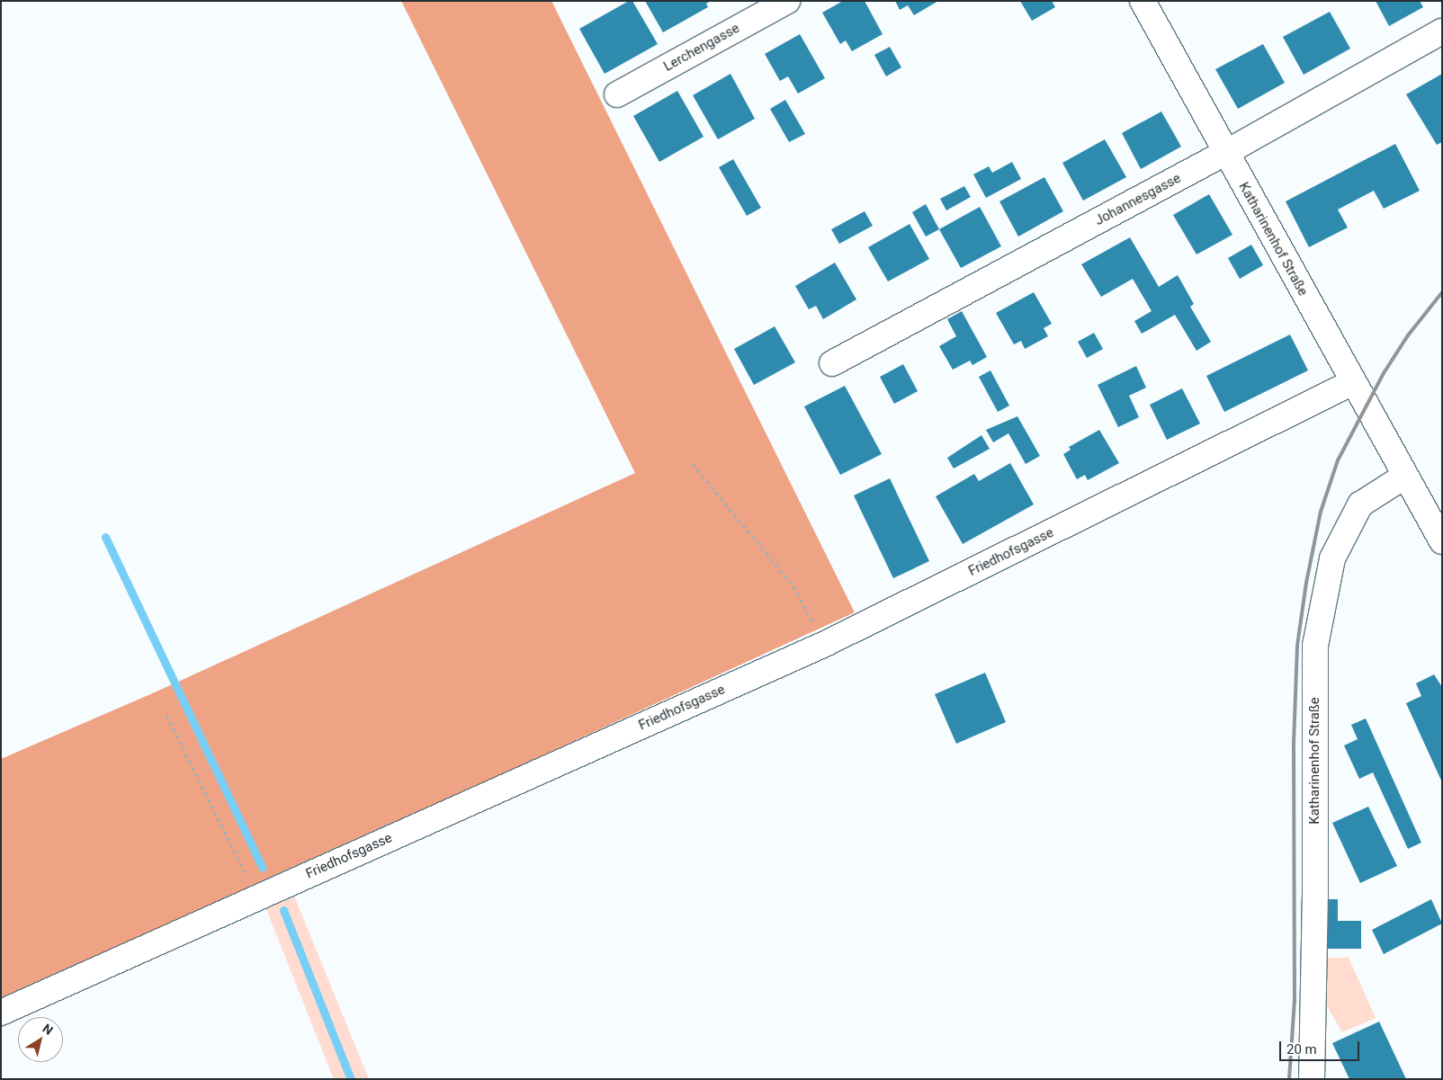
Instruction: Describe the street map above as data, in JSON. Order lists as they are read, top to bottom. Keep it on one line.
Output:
{"streets":{"street":["Lerchengasse","Johannesgasse","Katharinenhof Straße","Friedhofsgasse"]},"crossings":[["Johannesgasse","Katharinenhof Straße"],["Katharinenhof Straße","Friedhofsgasse"]],"scale_bar":"20 m","north":"top right"}
